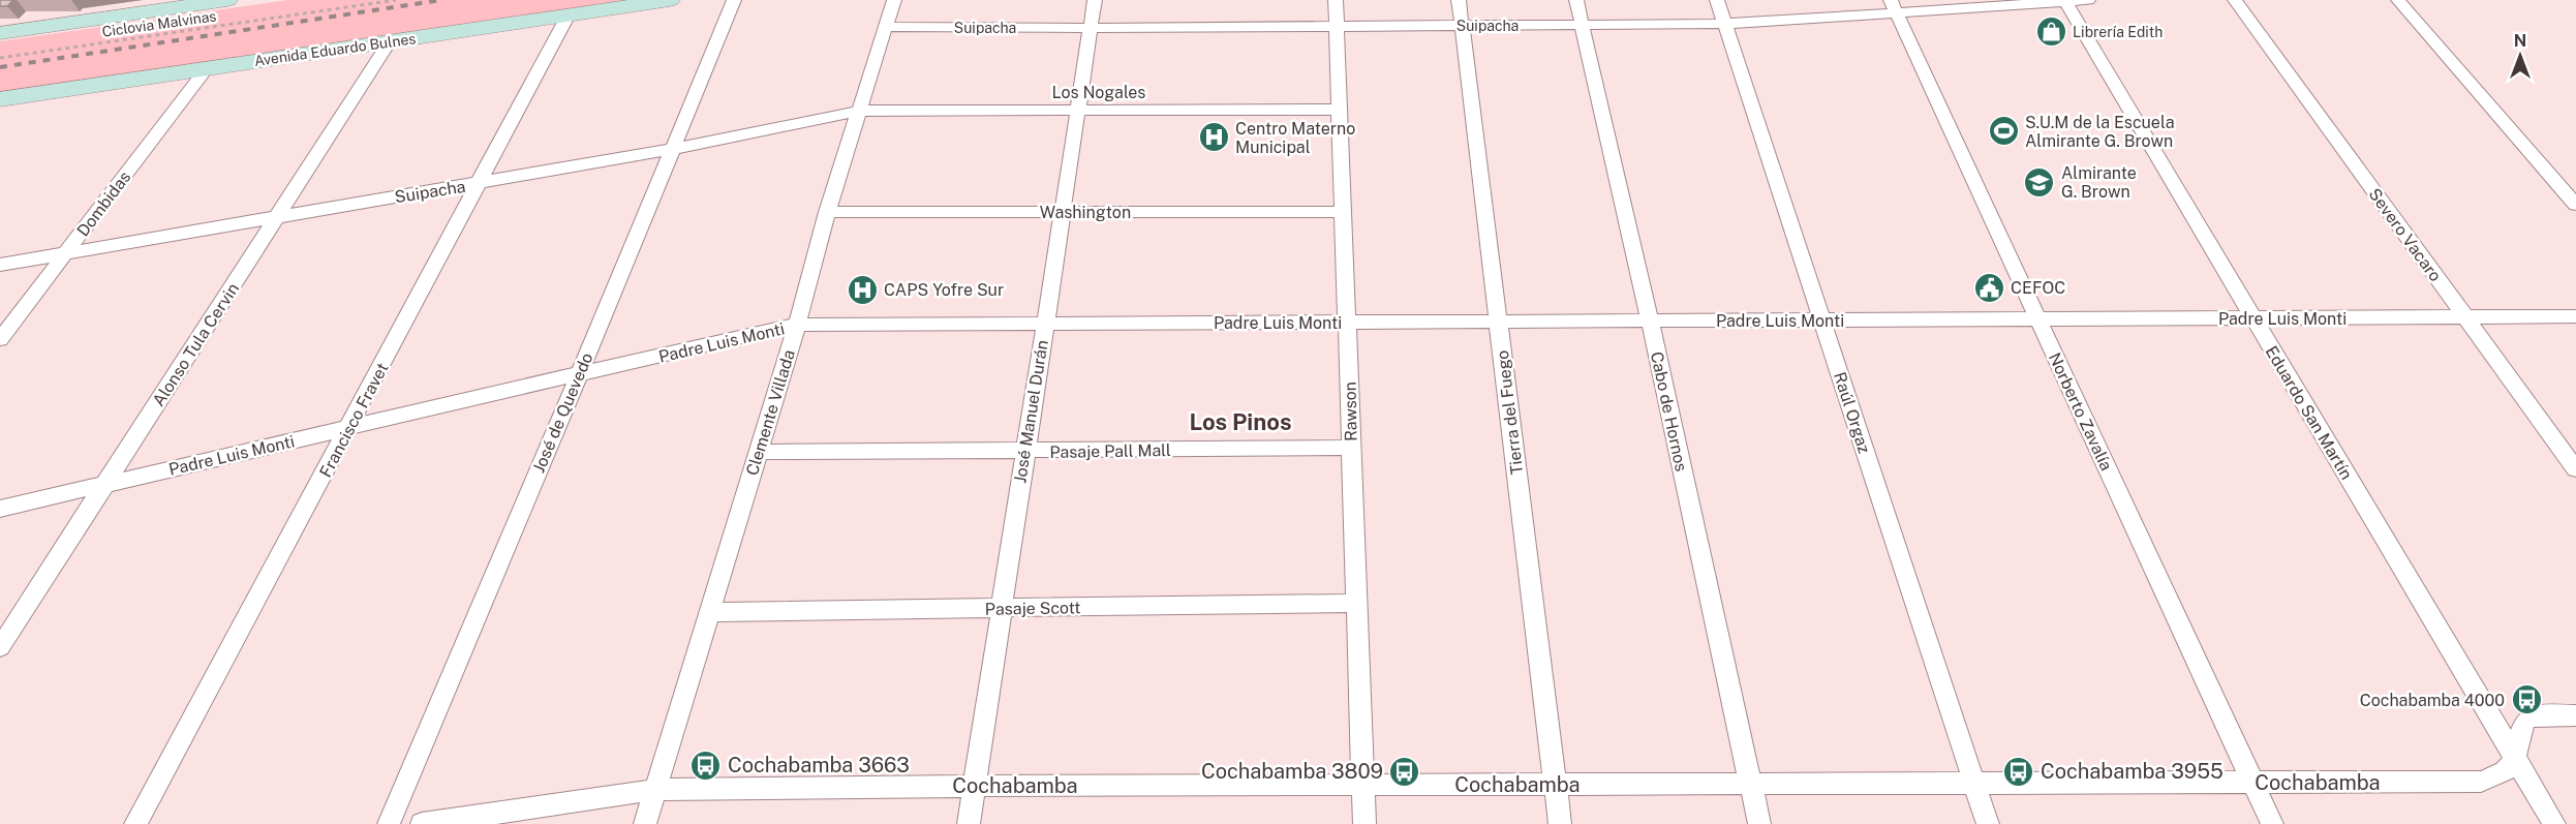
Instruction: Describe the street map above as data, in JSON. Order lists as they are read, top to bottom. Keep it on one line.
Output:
{"streets":{"main road":["Avenida Eduardo Bulnes"],"street":["Suipacha","Los Nogales","Dombidas","Washington","Severo Vacaro","Padre Luis Monti","Alonso Tula Cervin","José Manuel Durán","Rawson","Cabo de Hornos","Norberto Zavalía","José de Quevedo","Clemente Villada","Tierra del Fuego","Raúl Orgaz","Eduardo San Martín","Francisco Fravet","Pasaje Pall Mall","Pasaje Scott","Cochabamba"],"path":["Ciclovia Malvinas"]},"crossings":[["Suipacha","Los Nogales"],["Suipacha","Dombidas"],["Suipacha","Alonso Tula Cervin"],["Suipacha","José Manuel Durán"],["Suipacha","Rawson"],["Suipacha","Cabo de Hornos"],["Suipacha","Norberto Zavalía"],["Suipacha","José de Quevedo"],["Suipacha","Clemente Villada"],["Suipacha","Tierra del Fuego"],["Suipacha","Raúl Orgaz"],["Suipacha","Eduardo San Martín"],["Suipacha","Francisco Fravet"],["Avenida Eduardo Bulnes","Dombidas"],["Avenida Eduardo Bulnes","Alonso Tula Cervin"],["Avenida Eduardo Bulnes","Francisco Fravet"],["Los Nogales","José Manuel Durán"],["Los Nogales","Rawson"],["Los Nogales","Clemente Villada"],["Washington","José Manuel Durán"],["Washington","Rawson"],["Washington","Clemente Villada"],["Severo Vacaro","Padre Luis Monti"],["Padre Luis Monti","Alonso Tula Cervin"],["Padre Luis Monti","José Manuel Durán"],["Padre Luis Monti","Rawson"],["Padre Luis Monti","Cabo de Hornos"],["Padre Luis Monti","Norberto Zavalía"],["Padre Luis Monti","José de Quevedo"],["Padre Luis Monti","Clemente Villada"],["Padre Luis Monti","Tierra del Fuego"],["Padre Luis Monti","Raúl Orgaz"],["Padre Luis Monti","Eduardo San Martín"],["Padre Luis Monti","Francisco Fravet"],["José Manuel Durán","Pasaje Pall Mall"],["José Manuel Durán","Pasaje Scott"],["José Manuel Durán","Cochabamba"],["Rawson","Pasaje Pall Mall"],["Rawson","Pasaje Scott"],["Rawson","Cochabamba"],["Cabo de Hornos","Cochabamba"],["Norberto Zavalía","Cochabamba"],["Clemente Villada","Pasaje Pall Mall"],["Clemente Villada","Pasaje Scott"],["Clemente Villada","Cochabamba"],["Tierra del Fuego","Cochabamba"],["Raúl Orgaz","Cochabamba"],["Eduardo San Martín","Cochabamba"]],"districts":["Los Pinos"],"places":{"shop":["Librería Edith"],"sports":["S.U.M de la Escuela Almirante G. Brown"],"hospital":["Centro Materno Municipal","CAPS Yofre Sur"],"school or university":["Almirante G. Brown"],"public building":["CEFOC"],"bus stop":["Cochabamba 4000","Cochabamba 3663","Cochabamba 3809","Cochabamba 3955"]},"north":"top"}
